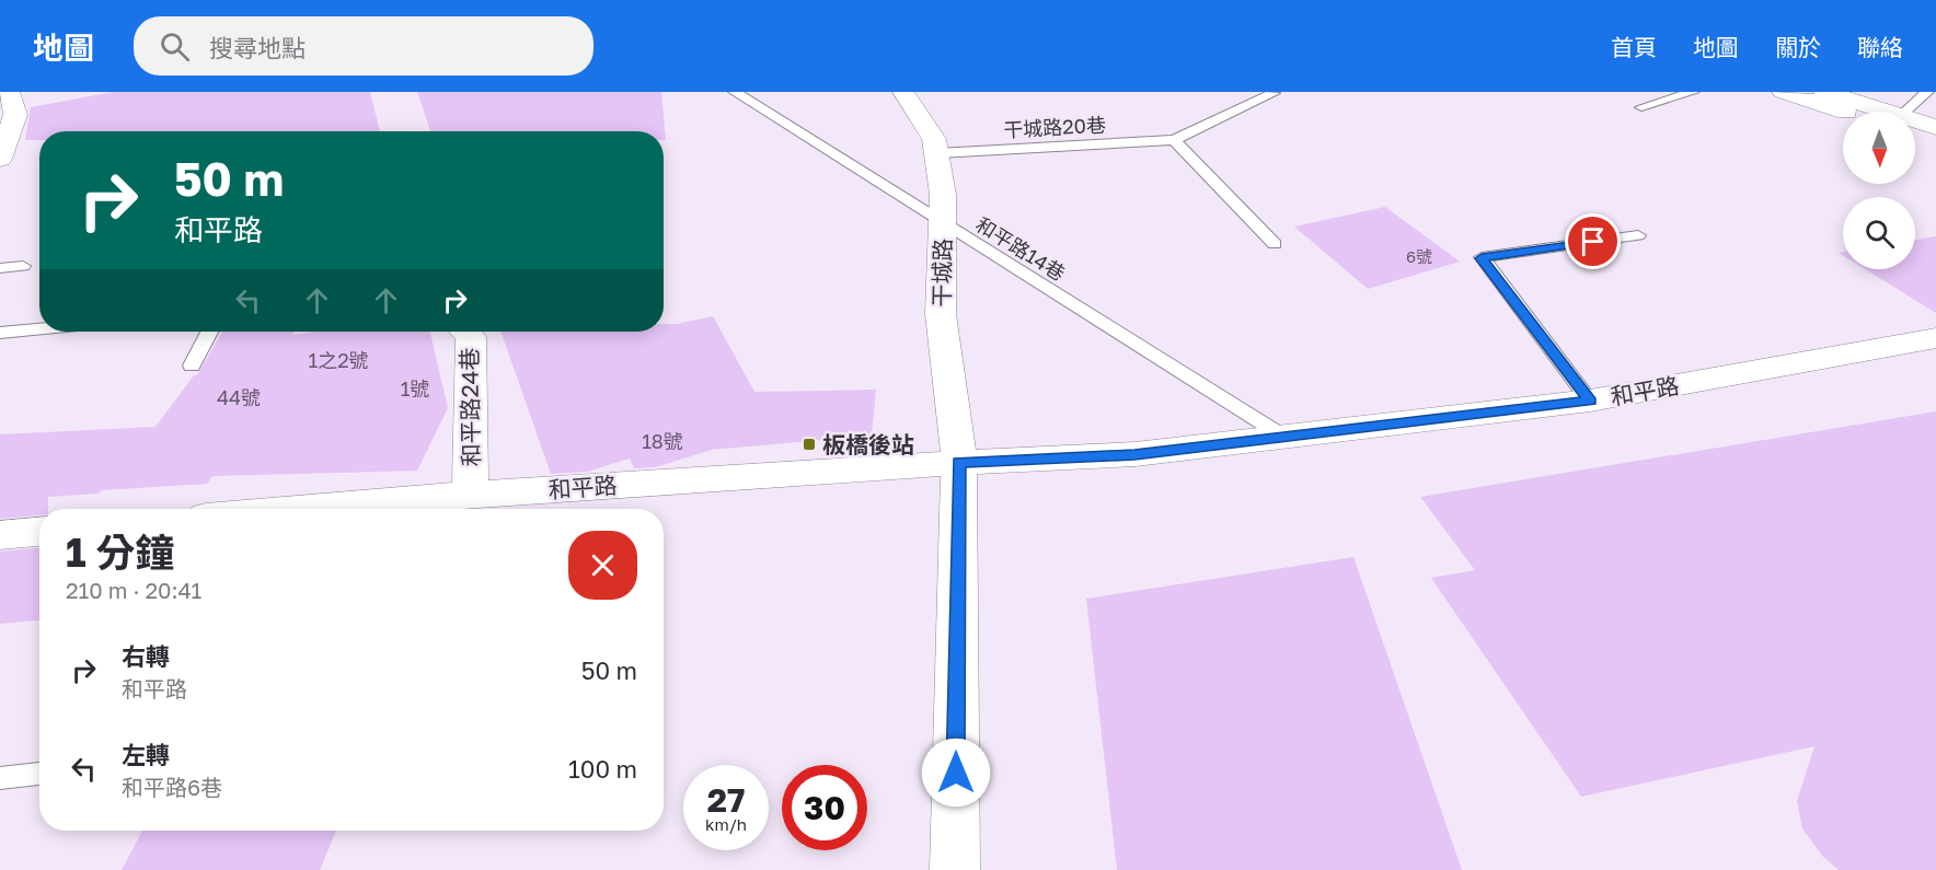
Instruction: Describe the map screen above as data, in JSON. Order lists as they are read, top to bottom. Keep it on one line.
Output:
{"streets":{"street":["干城路","和平路","和平路24巷"],"lane":["干城路20巷","和平路14巷"]},"crossings":[["干城路20巷","干城路"],["和平路14巷","干城路"],["和平路14巷","和平路"],["干城路","和平路"],["和平路","和平路24巷"]],"places":{"transit":["板橋後站"]},"house_numbers":["6號","1之2號","1號","44號","18號"],"north":"bottom","page":{"header":"地圖","search":"搜尋地點","nav":["首頁","地圖","關於","聯絡"],"turn":["50 m","和平路"],"heading":["1 分鐘","210 m · 20:41"],"list":[{"name":"右轉","note":"和平路","value":"50 m"},{"name":"左轉","note":"和平路6巷","value":"100 m"}],"speed":"27 km/h","limit":"30"}}
